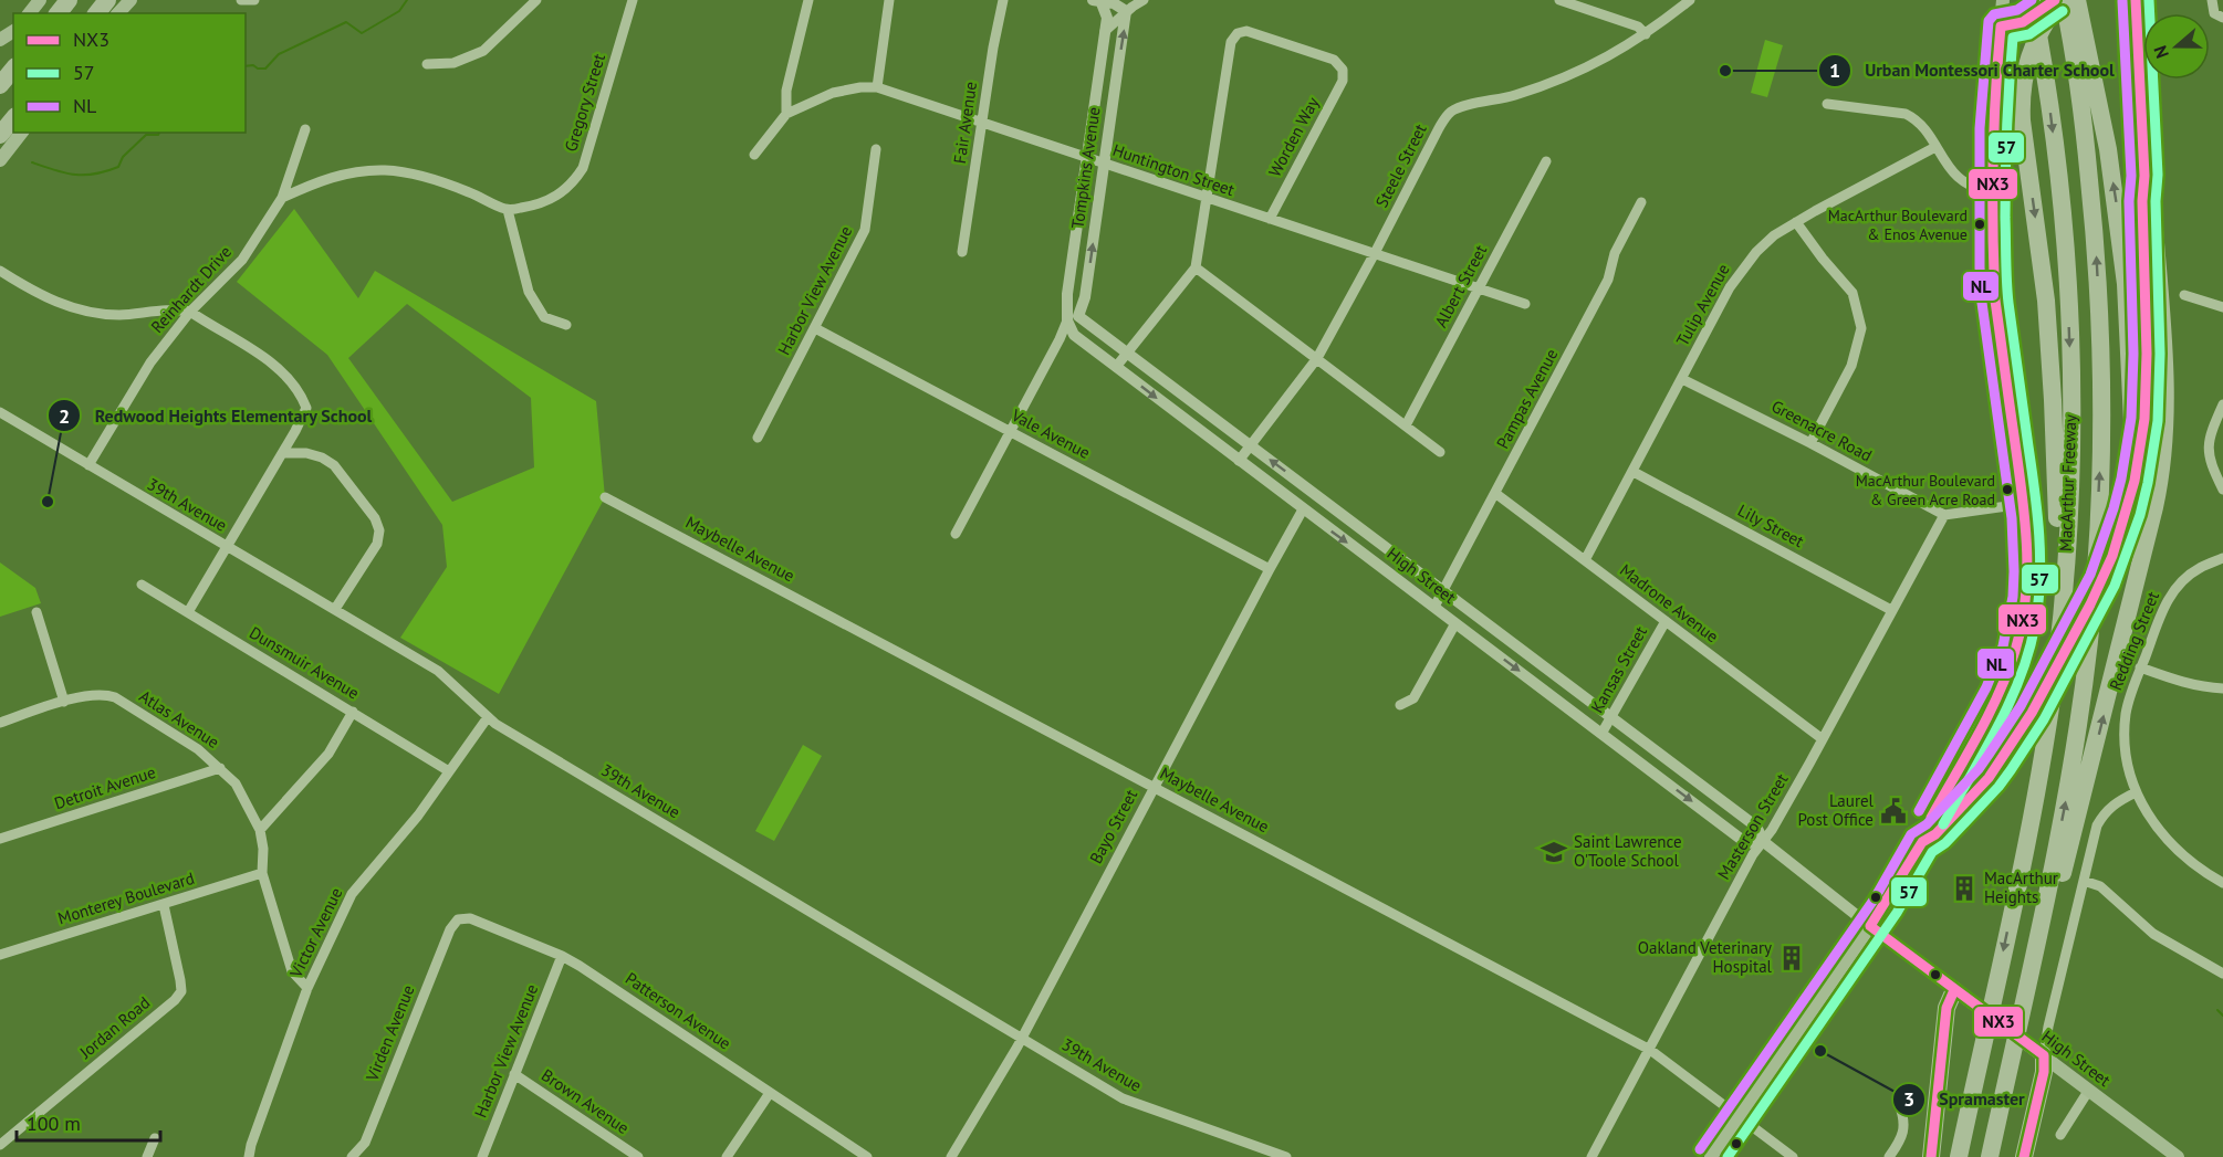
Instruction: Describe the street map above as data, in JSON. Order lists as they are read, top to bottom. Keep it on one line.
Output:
{"streets":{"highway":["MacArthur Freeway"],"main road":["High Street"],"street":["Gregory Street","Fair Avenue","Worden Way","Steele Street","Tompkins Avenue","Huntington Street","Albert Street","Reinhardt Drive","Harbor View Avenue","Tulip Avenue","Pampas Avenue","Greenacre Road","Vale Avenue","39th Avenue","Lily Street","Maybelle Avenue","Madrone Avenue","Redding Street","Dunsmuir Avenue","Kansas Street","Atlas Avenue","Detroit Avenue","Bayo Street","Masterson Street","Monterey Boulevard","Victor Avenue","Patterson Avenue","Jordan Road","Virden Avenue","Brown Avenue"]},"crossings":[["Fair Avenue","Huntington Street"],["Worden Way","Huntington Street"],["Steele Street","Huntington Street"],["Steele Street","High Street"],["Tompkins Avenue","Huntington Street"],["Tompkins Avenue","Vale Avenue"],["Tompkins Avenue","High Street"],["Huntington Street","Albert Street"],["Reinhardt Drive","39th Avenue"],["Harbor View Avenue","Vale Avenue"],["Harbor View Avenue","Patterson Avenue"],["Harbor View Avenue","Brown Avenue"],["Tulip Avenue","Greenacre Road"],["Tulip Avenue","Lily Street"],["Tulip Avenue","Madrone Avenue"],["Pampas Avenue","High Street"],["Pampas Avenue","Madrone Avenue"],["Greenacre Road","Masterson Street"],["Vale Avenue","Bayo Street"],["39th Avenue","Bayo Street"],["39th Avenue","Victor Avenue"],["Lily Street","Masterson Street"],["Maybelle Avenue","Bayo Street"],["Maybelle Avenue","Masterson Street"],["High Street","Kansas Street"],["High Street","Bayo Street"],["High Street","Masterson Street"],["Madrone Avenue","Kansas Street"],["Madrone Avenue","Masterson Street"],["Dunsmuir Avenue","Victor Avenue"],["Atlas Avenue","Detroit Avenue"],["Atlas Avenue","Monterey Boulevard"],["Atlas Avenue","Victor Avenue"],["Monterey Boulevard","Jordan Road"],["Patterson Avenue","Virden Avenue"]],"places":{"other":["Urban Montessori Charter School","MacArthur Boulevard & Enos Avenue","MacArthur Boulevard & Green Acre Road","Redwood Heights Elementary School","Spramaster"],"public building":["Laurel Post Office"],"school or university":["Saint Lawrence O'Toole School"],"building":["MacArthur Heights","Oakland Veterinary Hospital"]},"lines":["transit line NX3","transit line 57","transit line NL"],"legend":["NX3","57","NL"],"scale_bar":"100 m","north":"left"}
